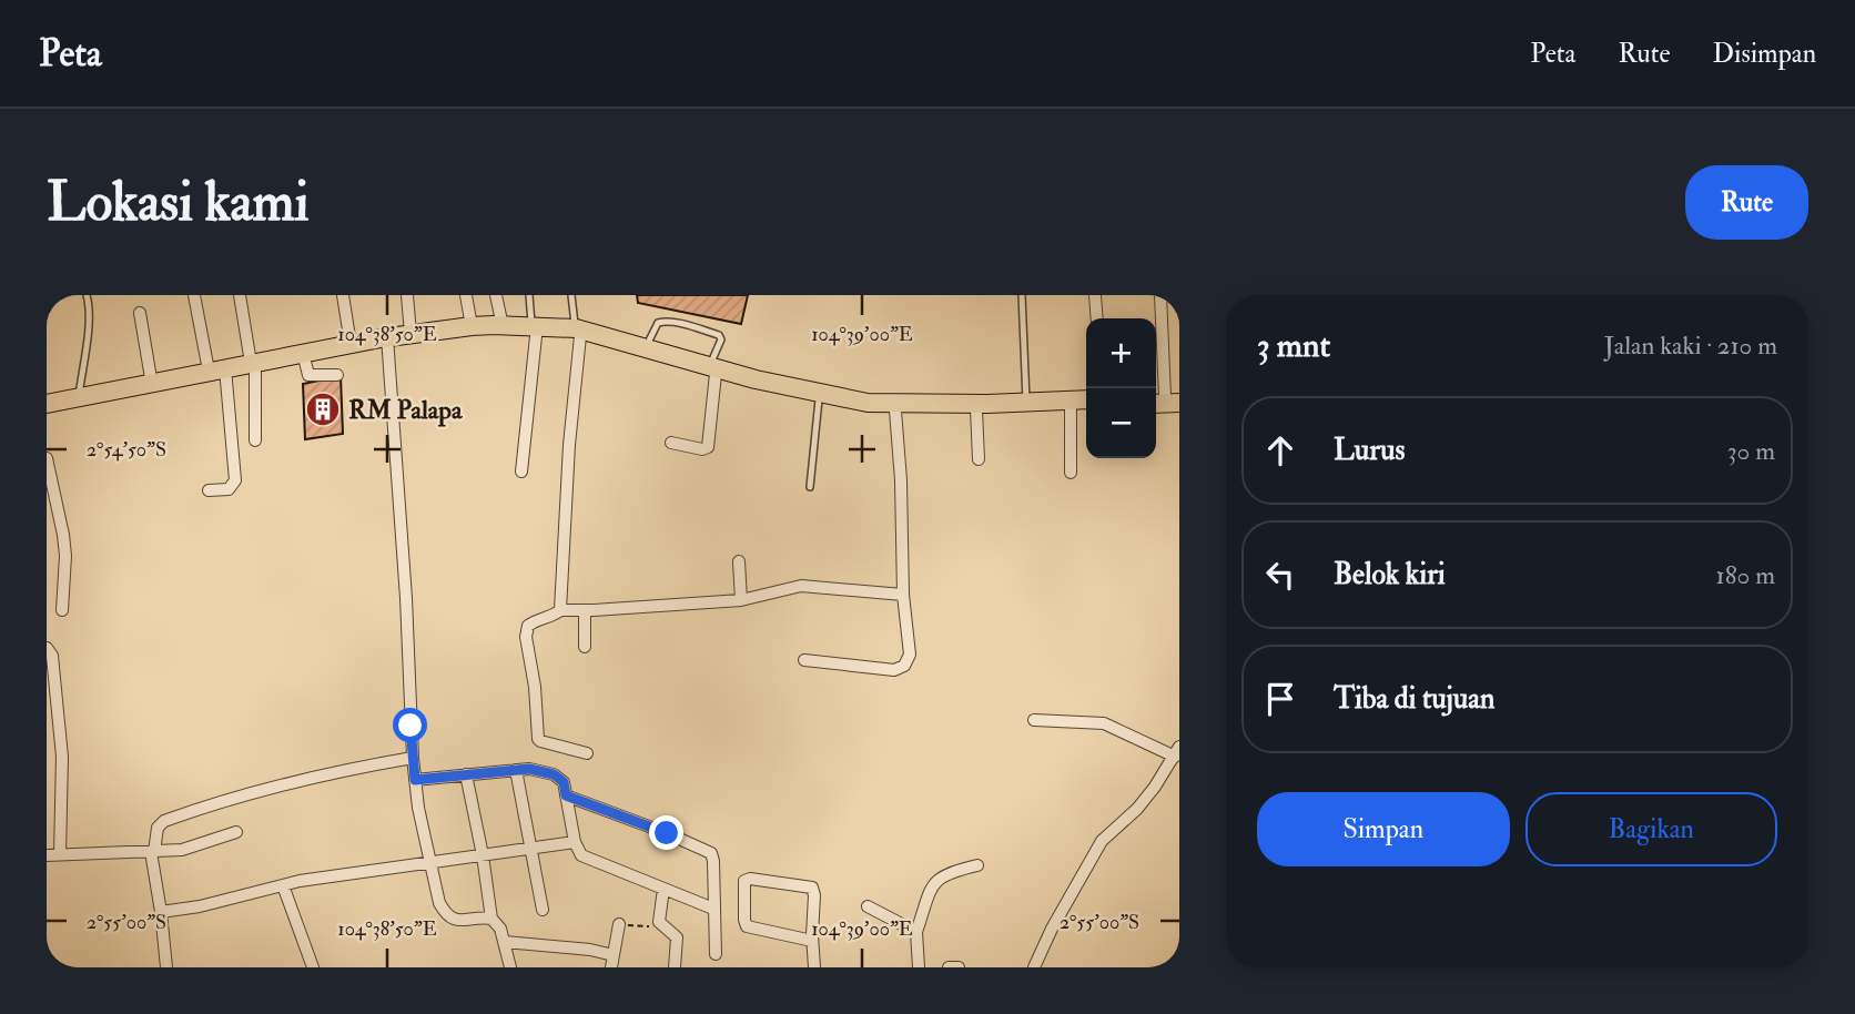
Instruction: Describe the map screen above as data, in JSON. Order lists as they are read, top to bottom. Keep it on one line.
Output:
{"places":{"building":["RM Palapa"]},"page":{"header":"Peta","nav":["Peta","Rute","Disimpan"],"buttons":["Rute",["Simpan","Bagikan"]],"title":"Lokasi kami","heading":["3 mnt","Jalan kaki · 210 m"],"map_buttons":["+","−"],"list":[["Lurus","30 m"],["Belok kiri","180 m"],"Tiba di tujuan"]},"coordinates":["104°38'50\"E","104°39'00\"E","2°54'50\"S","2°55'00\"S"]}
